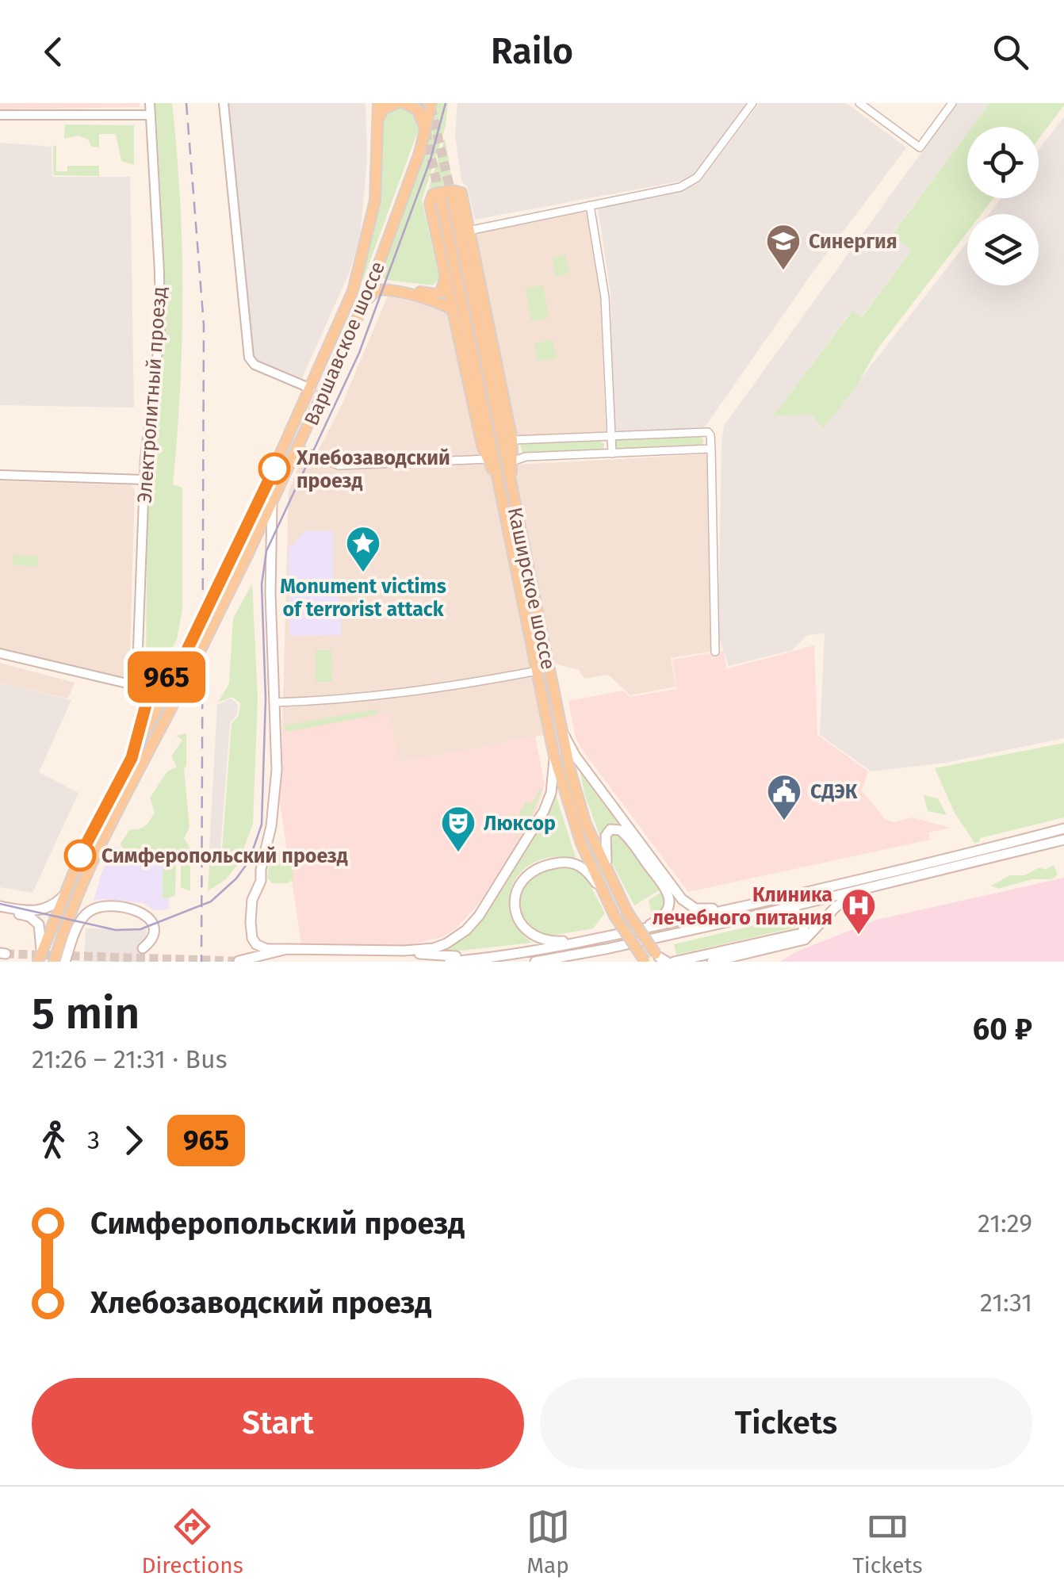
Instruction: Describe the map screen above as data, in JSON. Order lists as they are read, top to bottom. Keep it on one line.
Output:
{"streets":{"main road":["Варшавское шоссе","Каширское шоссе"],"street":["Электролитный проезд"]},"crossings":[["Варшавское шоссе","Электролитный проезд"]],"places":{"school or university":["Синергия"],"other":["Хлебозаводский проезд","Симферопольский проезд"],"place":["Monument victims of terrorist attack"],"public building":["СДЭК"],"theatre":["Люксор"],"hospital":["Клиника лечебного питания"]},"lines":["bus line 965"],"page":{"header":"Railo","on_map":"965","heading":["5 min","21:26 – 21:31 · Bus","60 ₽"],"legs":["3","965"],"list":[{"name":"Симферопольский проезд","value":"21:29"},{"name":"Хлебозаводский проезд","value":"21:31"}],"buttons":["Start","Tickets"],"tabs":["Directions","Map","Tickets"]}}
